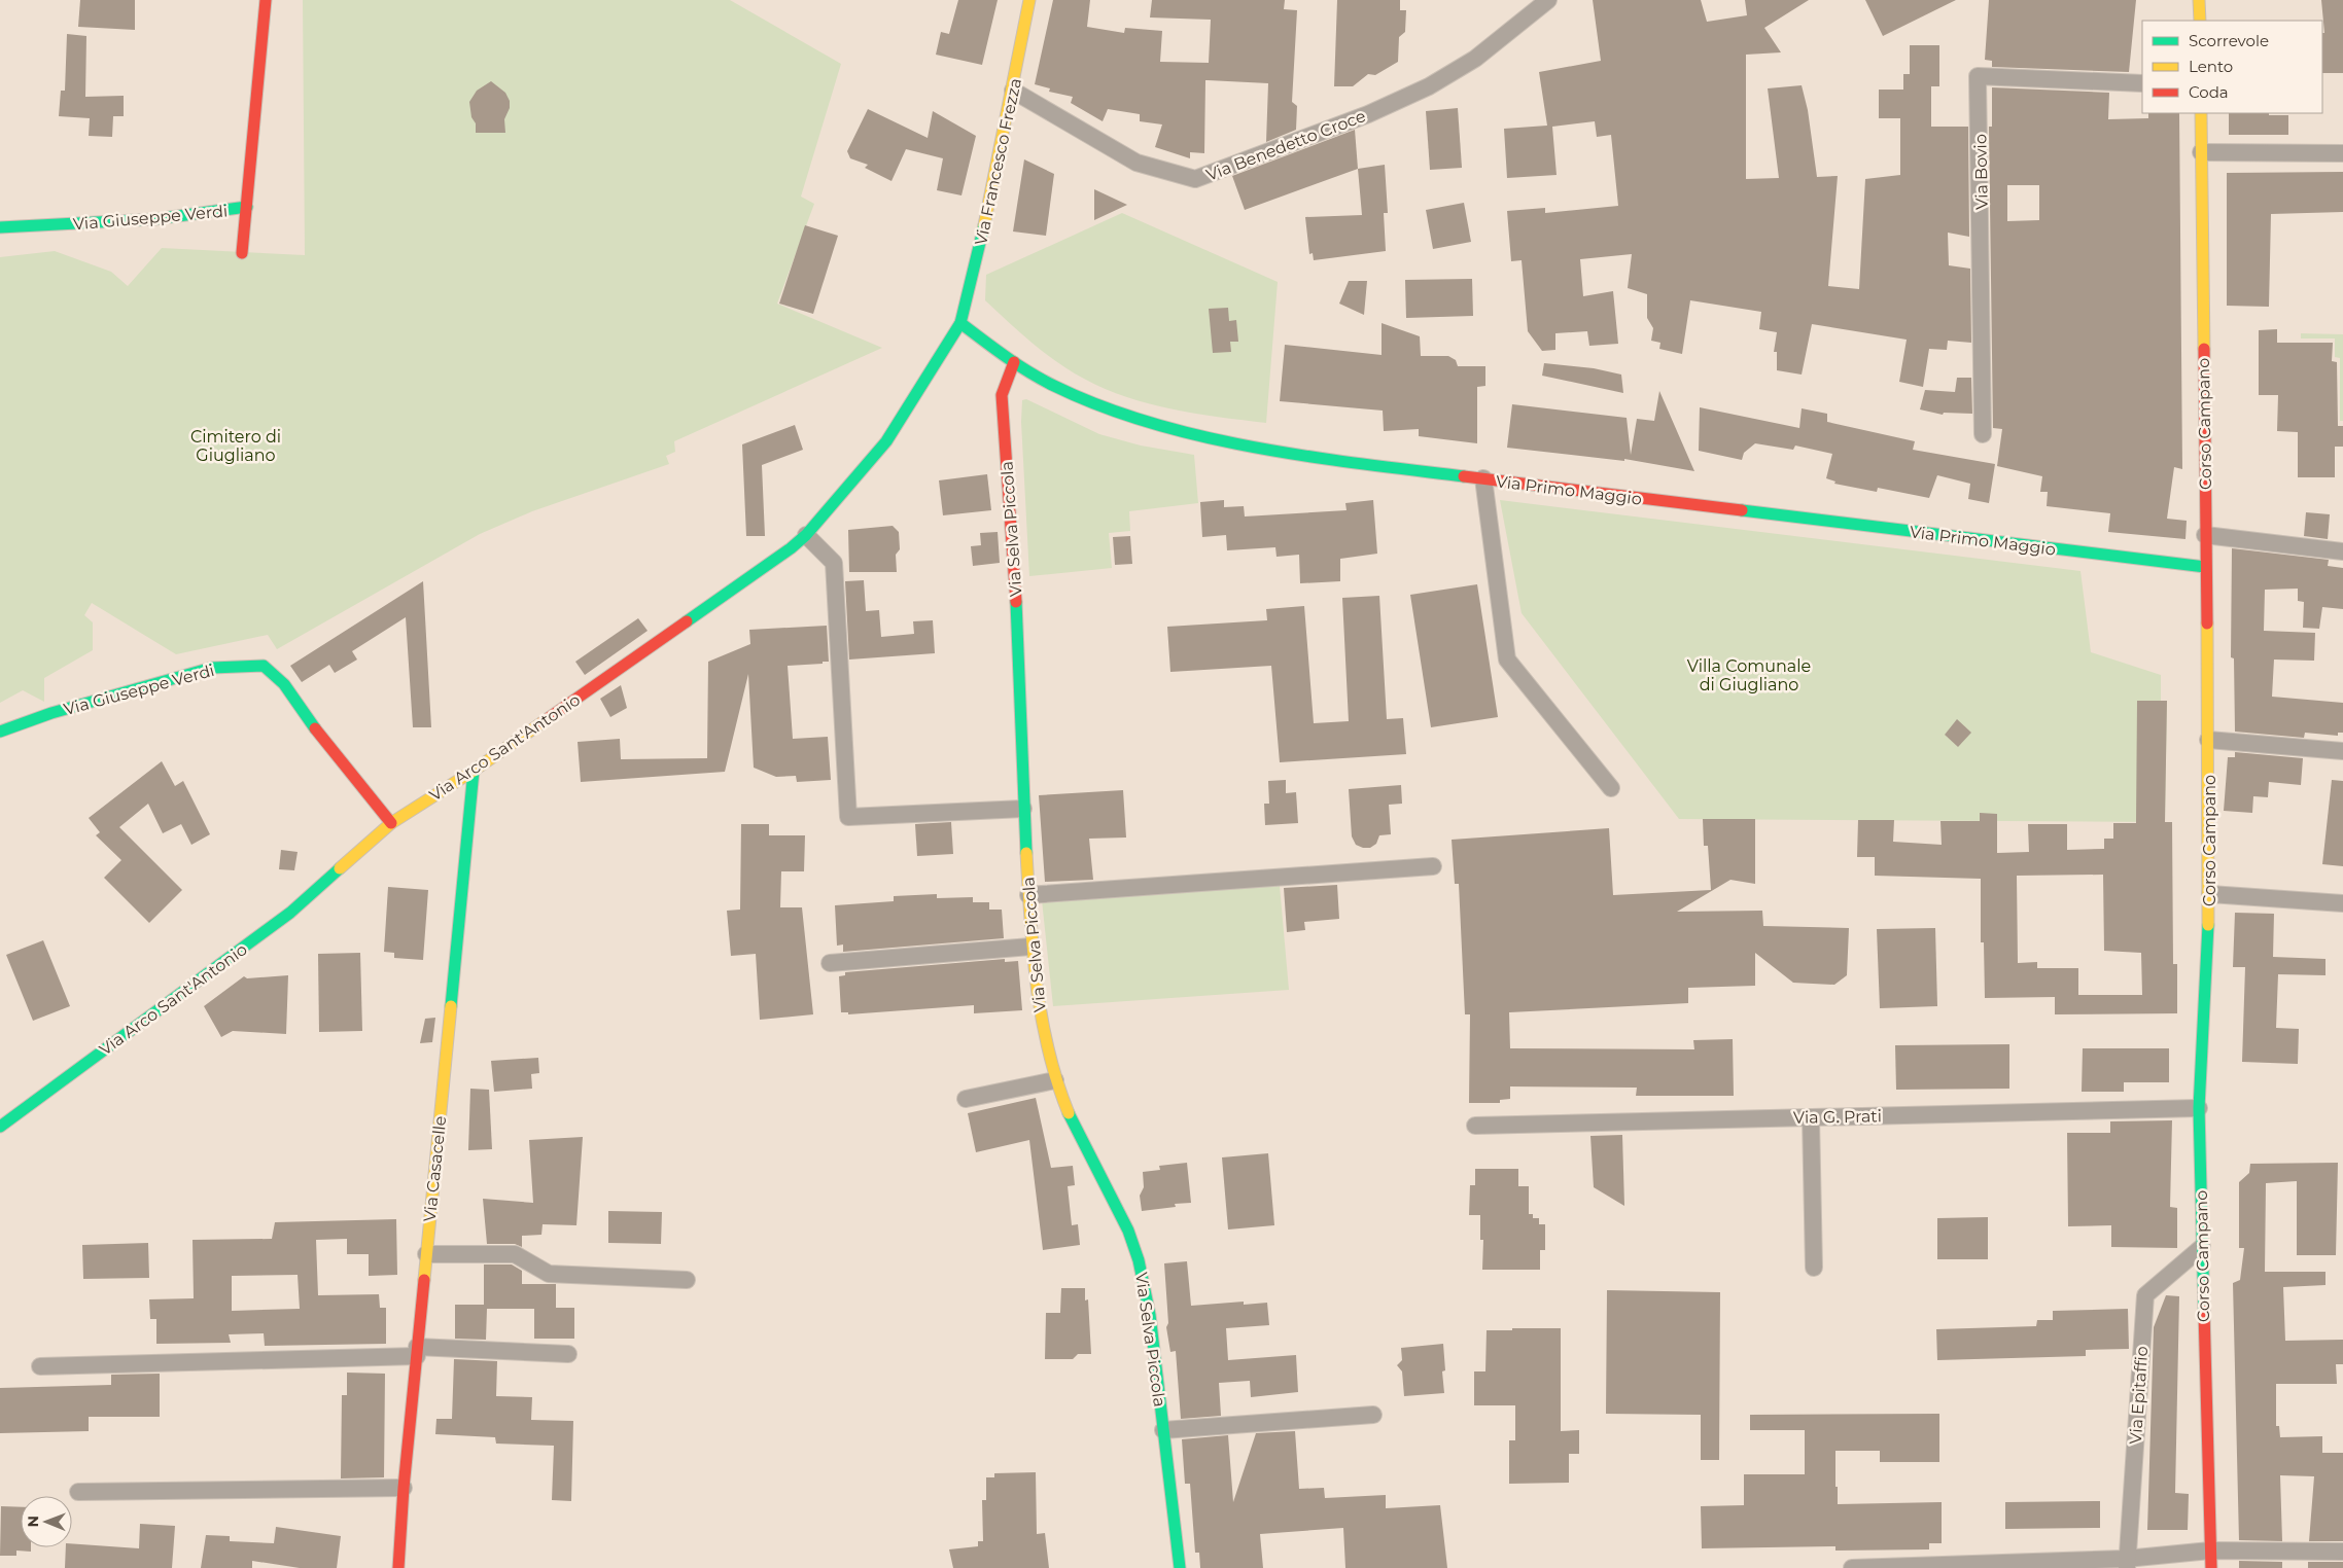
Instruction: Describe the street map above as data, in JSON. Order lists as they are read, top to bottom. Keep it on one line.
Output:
{"streets":{"street":["Via Benedetto Croce","Via Francesco Frezza","Via Bovio","Via Giuseppe Verdi","Corso Campano","Via Primo Maggio","Via Selva Piccola","Via Arco Sant'Antonio","Via G. Prati","Via Casacelle","Via Epitaffio"]},"crossings":[["Via Benedetto Croce","Via Francesco Frezza"],["Via Francesco Frezza","Via Primo Maggio"],["Via Francesco Frezza","Via Arco Sant'Antonio"],["Via Giuseppe Verdi","Via Arco Sant'Antonio"],["Corso Campano","Via Primo Maggio"],["Corso Campano","Via G. Prati"],["Corso Campano","Via Epitaffio"],["Via Primo Maggio","Via Selva Piccola"],["Via Primo Maggio","Via Arco Sant'Antonio"],["Via Arco Sant'Antonio","Via Casacelle"]],"parks":["Cimitero di Giugliano","Villa Comunale di Giugliano"],"legend":["Scorrevole","Lento","Coda"],"north":"left"}
